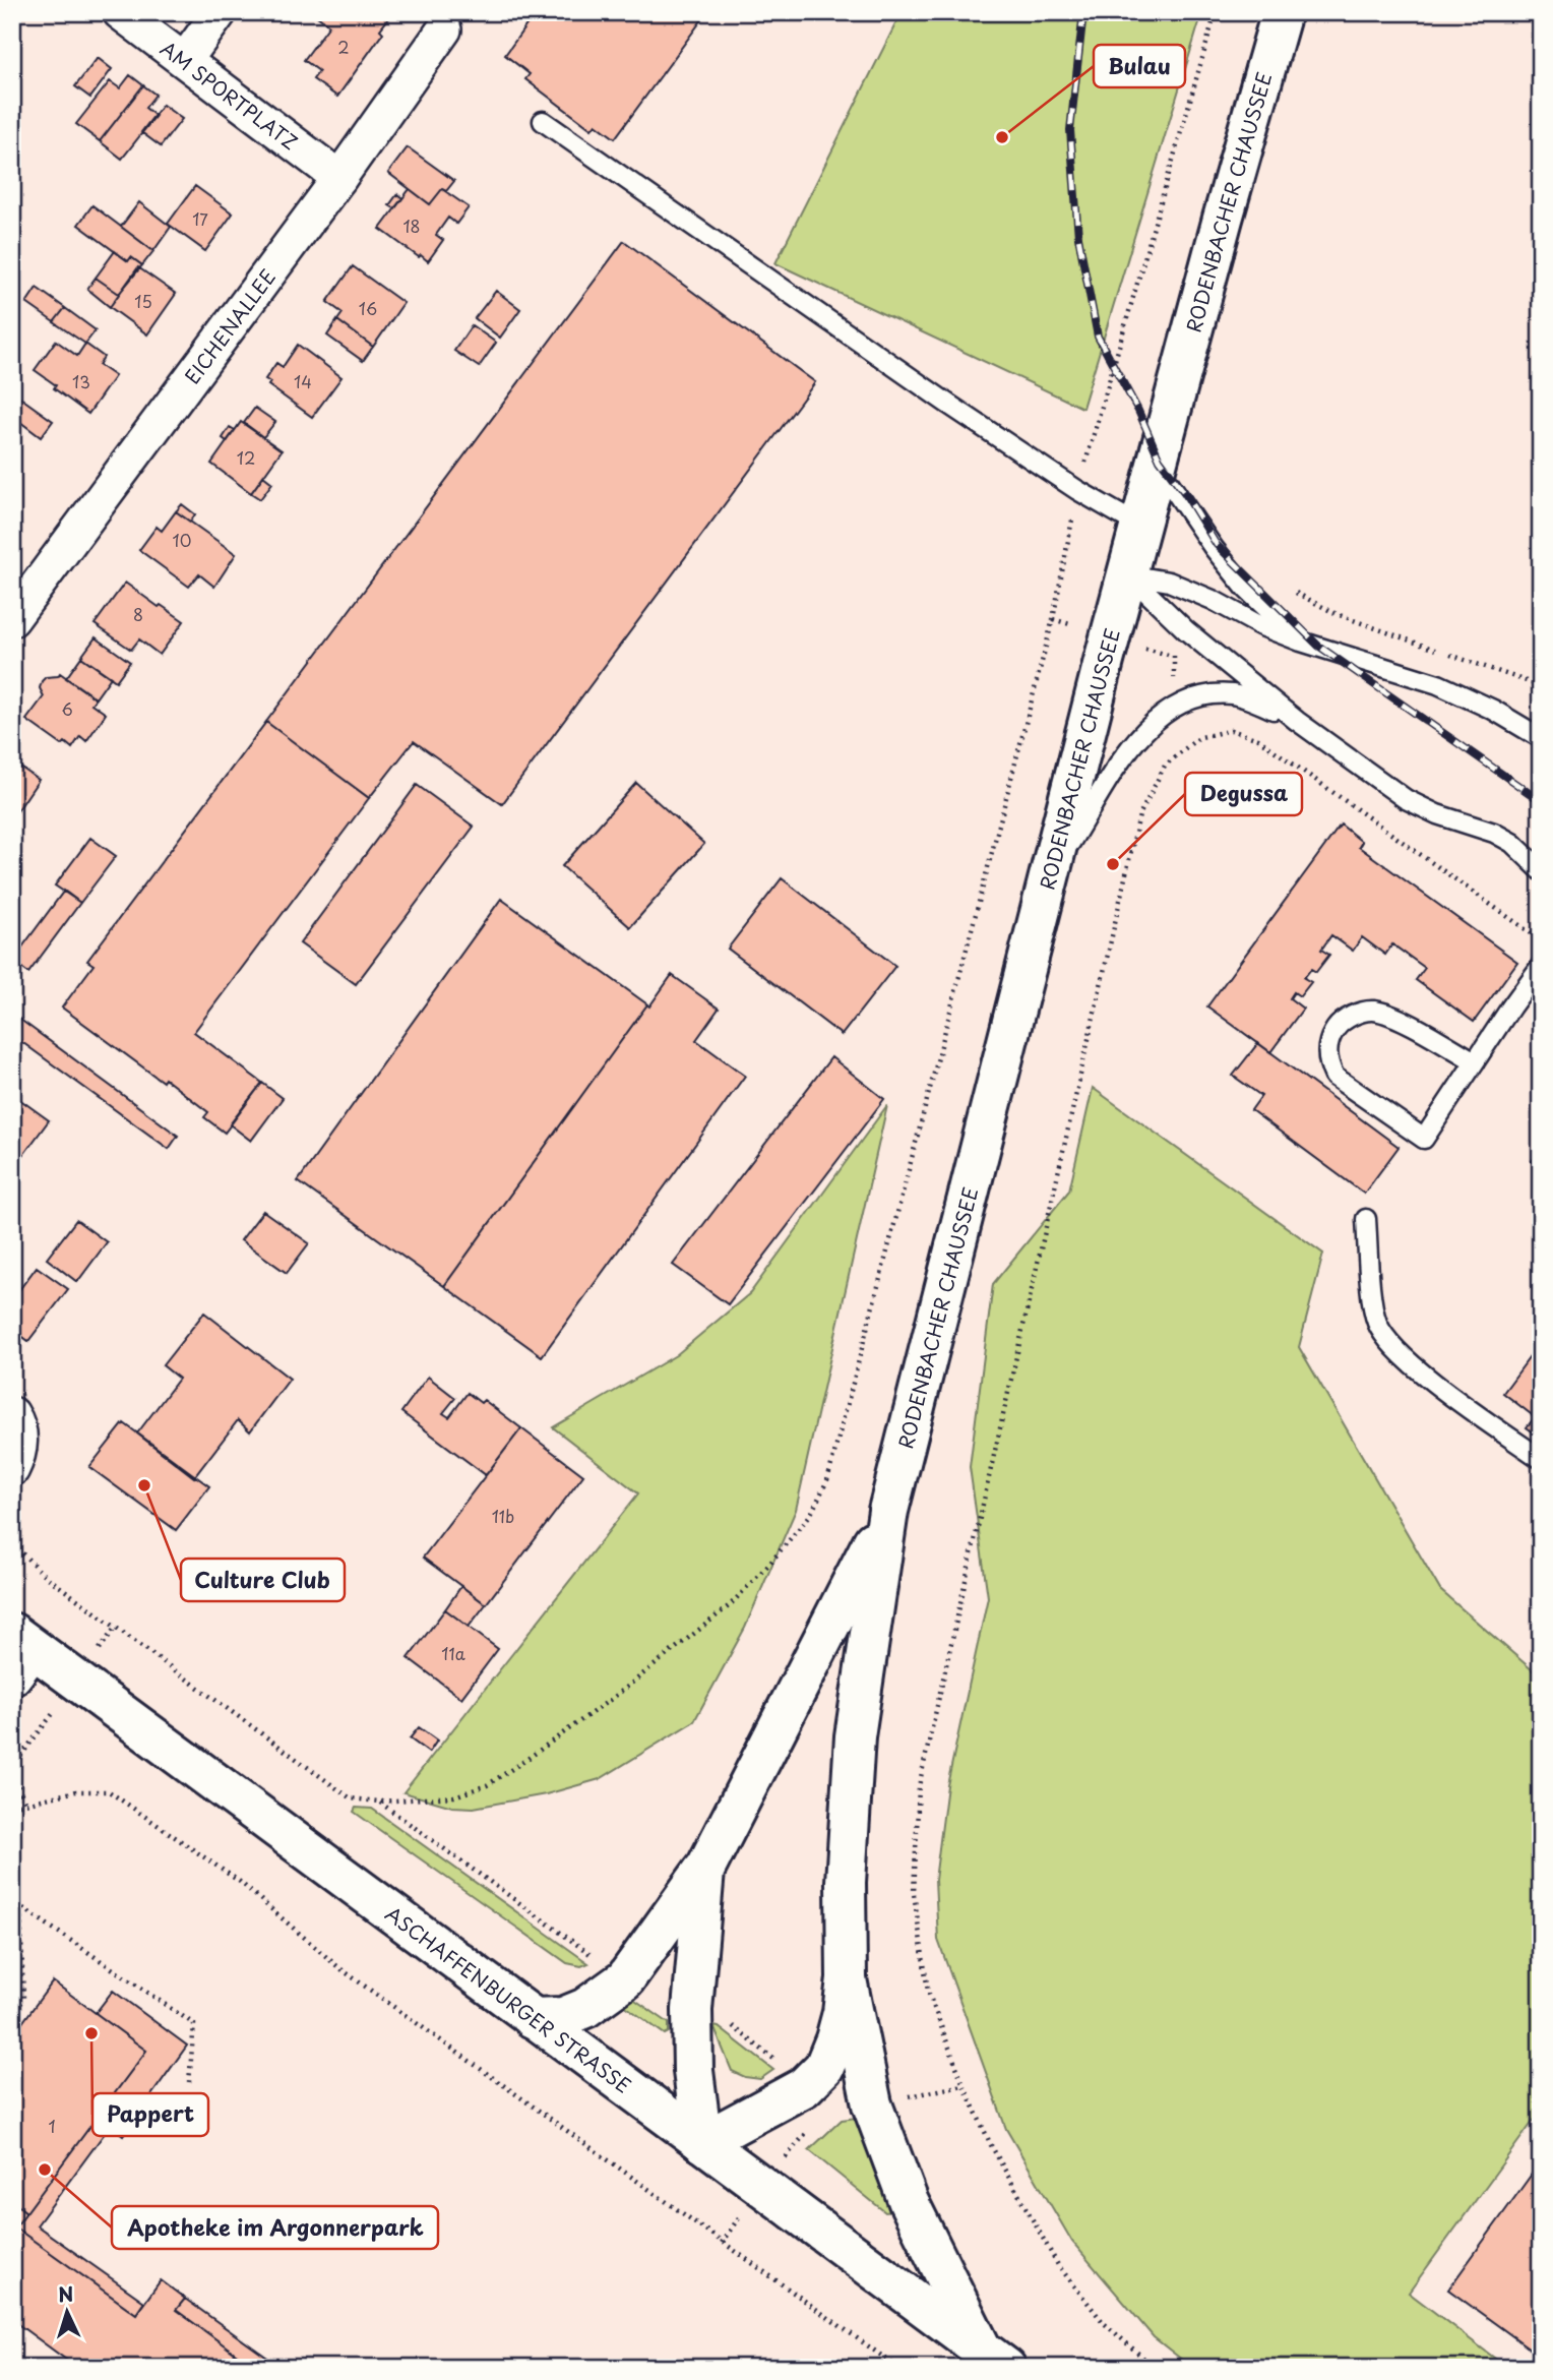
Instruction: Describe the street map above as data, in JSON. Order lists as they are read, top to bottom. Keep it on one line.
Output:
{"streets":{"main road":["RODENBACHER CHAUSSEE","ASCHAFFENBURGER STRASSE"],"street":["AM SPORTPLATZ","EICHENALLEE"]},"crossings":[["AM SPORTPLATZ","EICHENALLEE"]],"places":["Bulau","Degussa","Culture Club","Pappert","Apotheke im Argonnerpark"],"house_numbers":["2","17","18","15","16","13","14","12","10","8","6","11b","11a","1"],"north":"top"}
